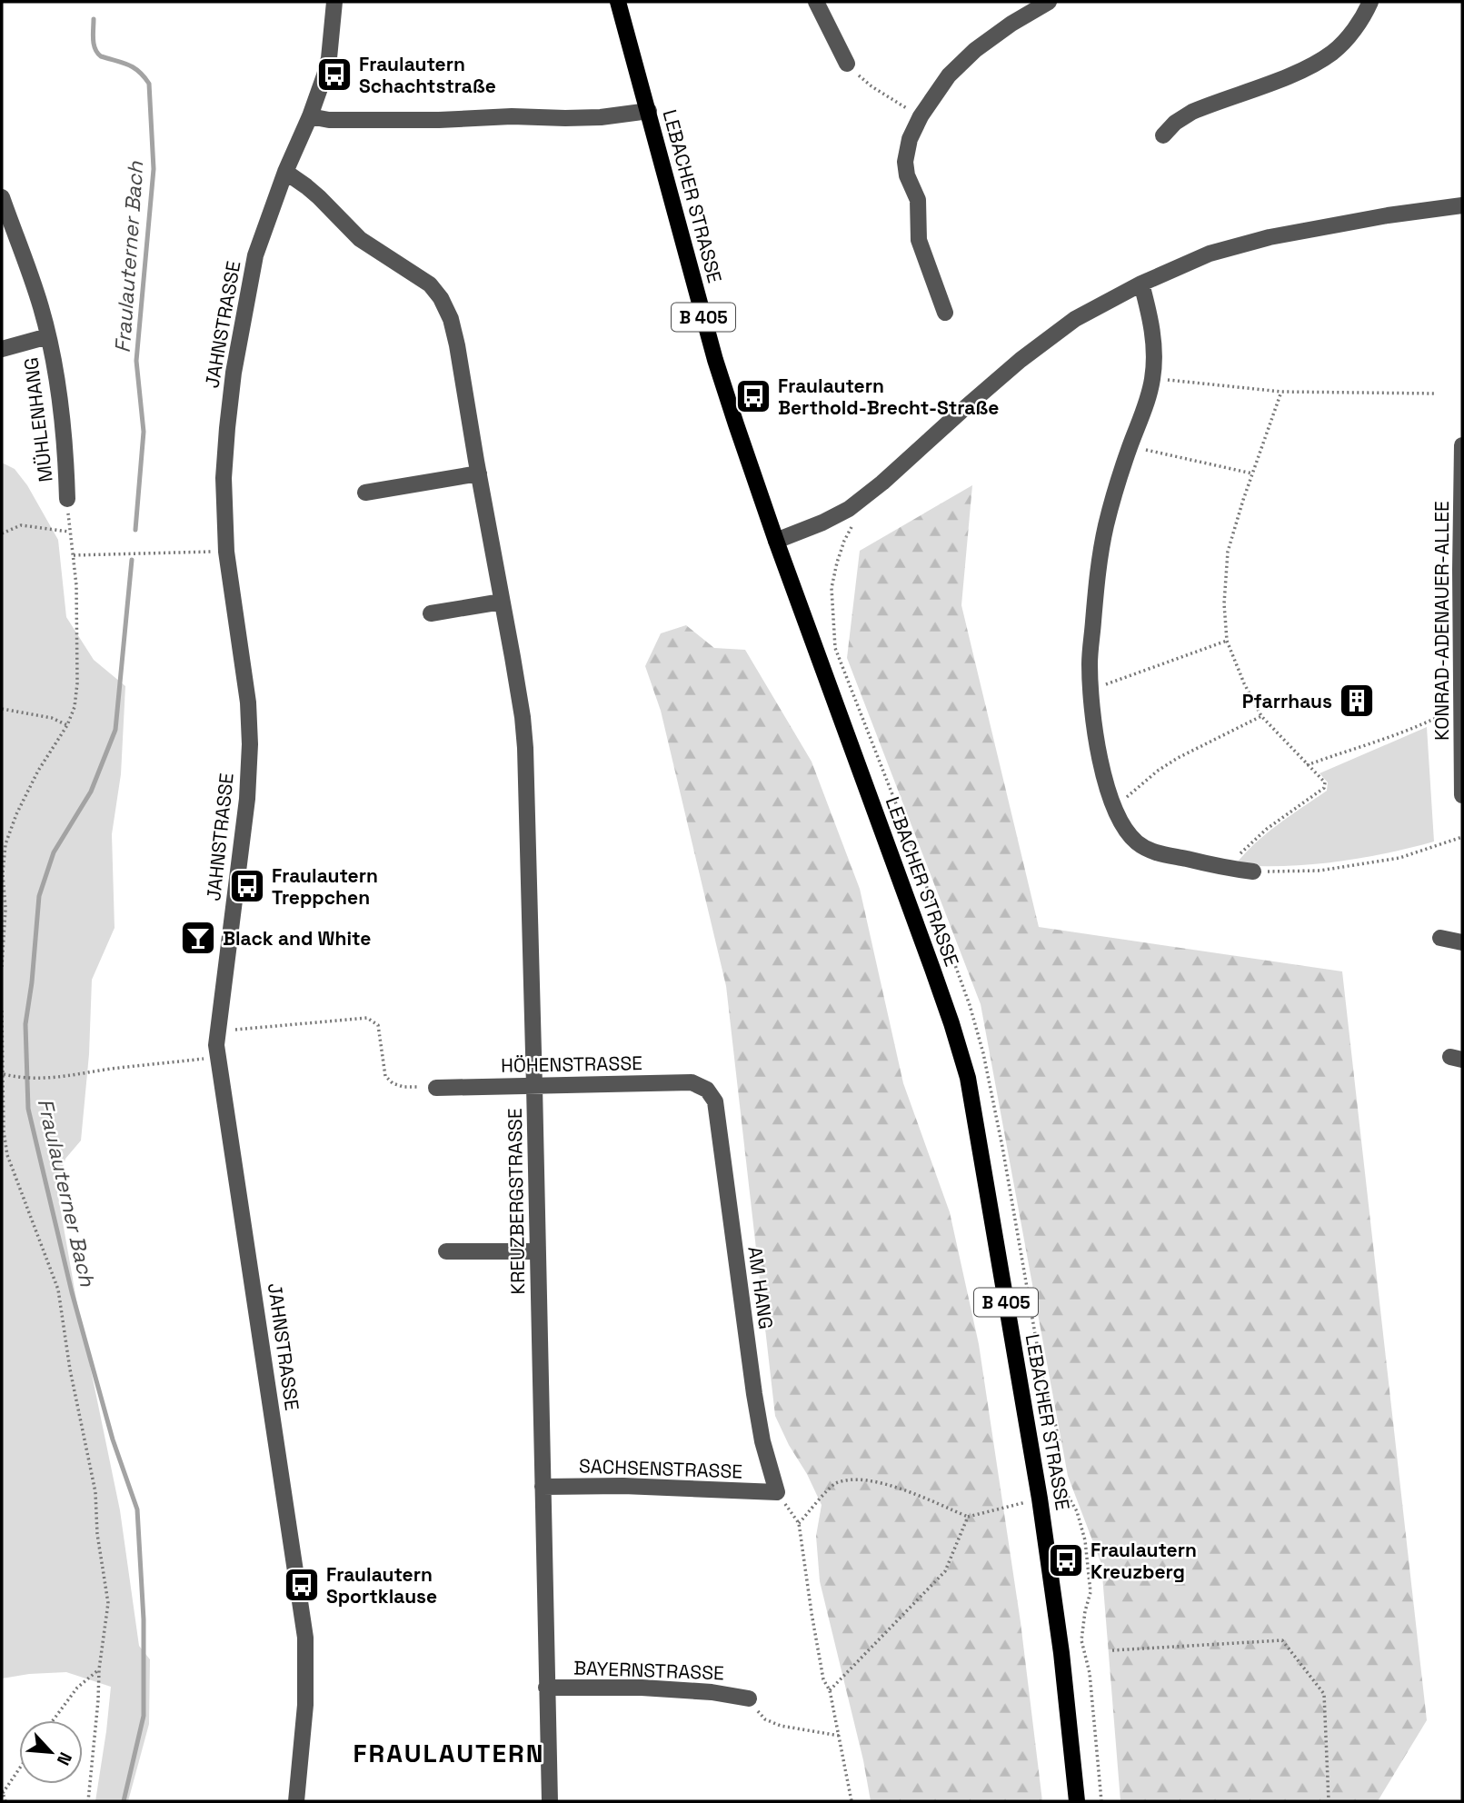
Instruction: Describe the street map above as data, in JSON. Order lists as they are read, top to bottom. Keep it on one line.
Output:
{"streets":{"main road":["LEBACHER STRASSE","B 405"],"street":["JAHNSTRASSE","MÜHLENHANG","KONRAD-ADENAUER-ALLEE","HÖHENSTRASSE","KREUZBERGSTRASSE","AM HANG","SACHSENSTRASSE","BAYERNSTRASSE"]},"crossings":[["JAHNSTRASSE","KREUZBERGSTRASSE"],["HÖHENSTRASSE","KREUZBERGSTRASSE"],["HÖHENSTRASSE","AM HANG"],["KREUZBERGSTRASSE","SACHSENSTRASSE"],["KREUZBERGSTRASSE","BAYERNSTRASSE"],["AM HANG","SACHSENSTRASSE"]],"districts":["FRAULAUTERN"],"water":["Fraulauterner Bach"],"places":{"bus stop":["Fraulautern Schachtstraße","Fraulautern Berthold-Brecht-Straße","Fraulautern Treppchen","Fraulautern Kreuzberg","Fraulautern Sportklause"],"building":["Pfarrhaus"],"bar":["Black and White"]},"north":"bottom right"}
